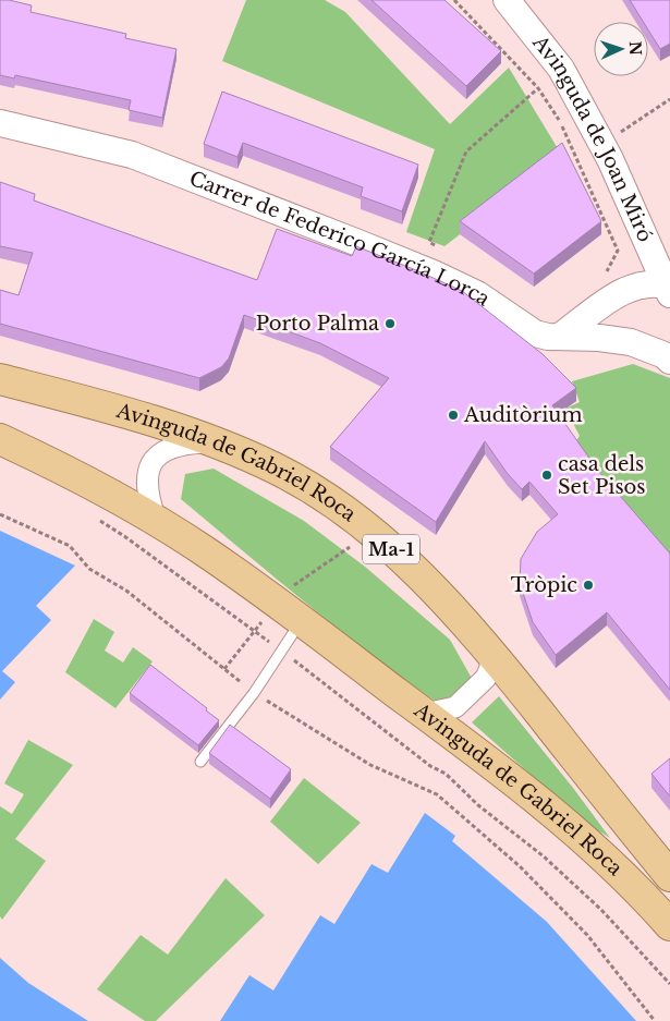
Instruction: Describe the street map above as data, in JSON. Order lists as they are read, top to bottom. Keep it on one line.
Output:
{"streets":{"highway":["Avinguda de Gabriel Roca","Ma-1"],"street":["Avinguda de Joan Miró","Carrer de Federico García Lorca"]},"places":["Porto Palma","Auditòrium","casa dels Set Pisos","Tròpic"],"north":"right"}
